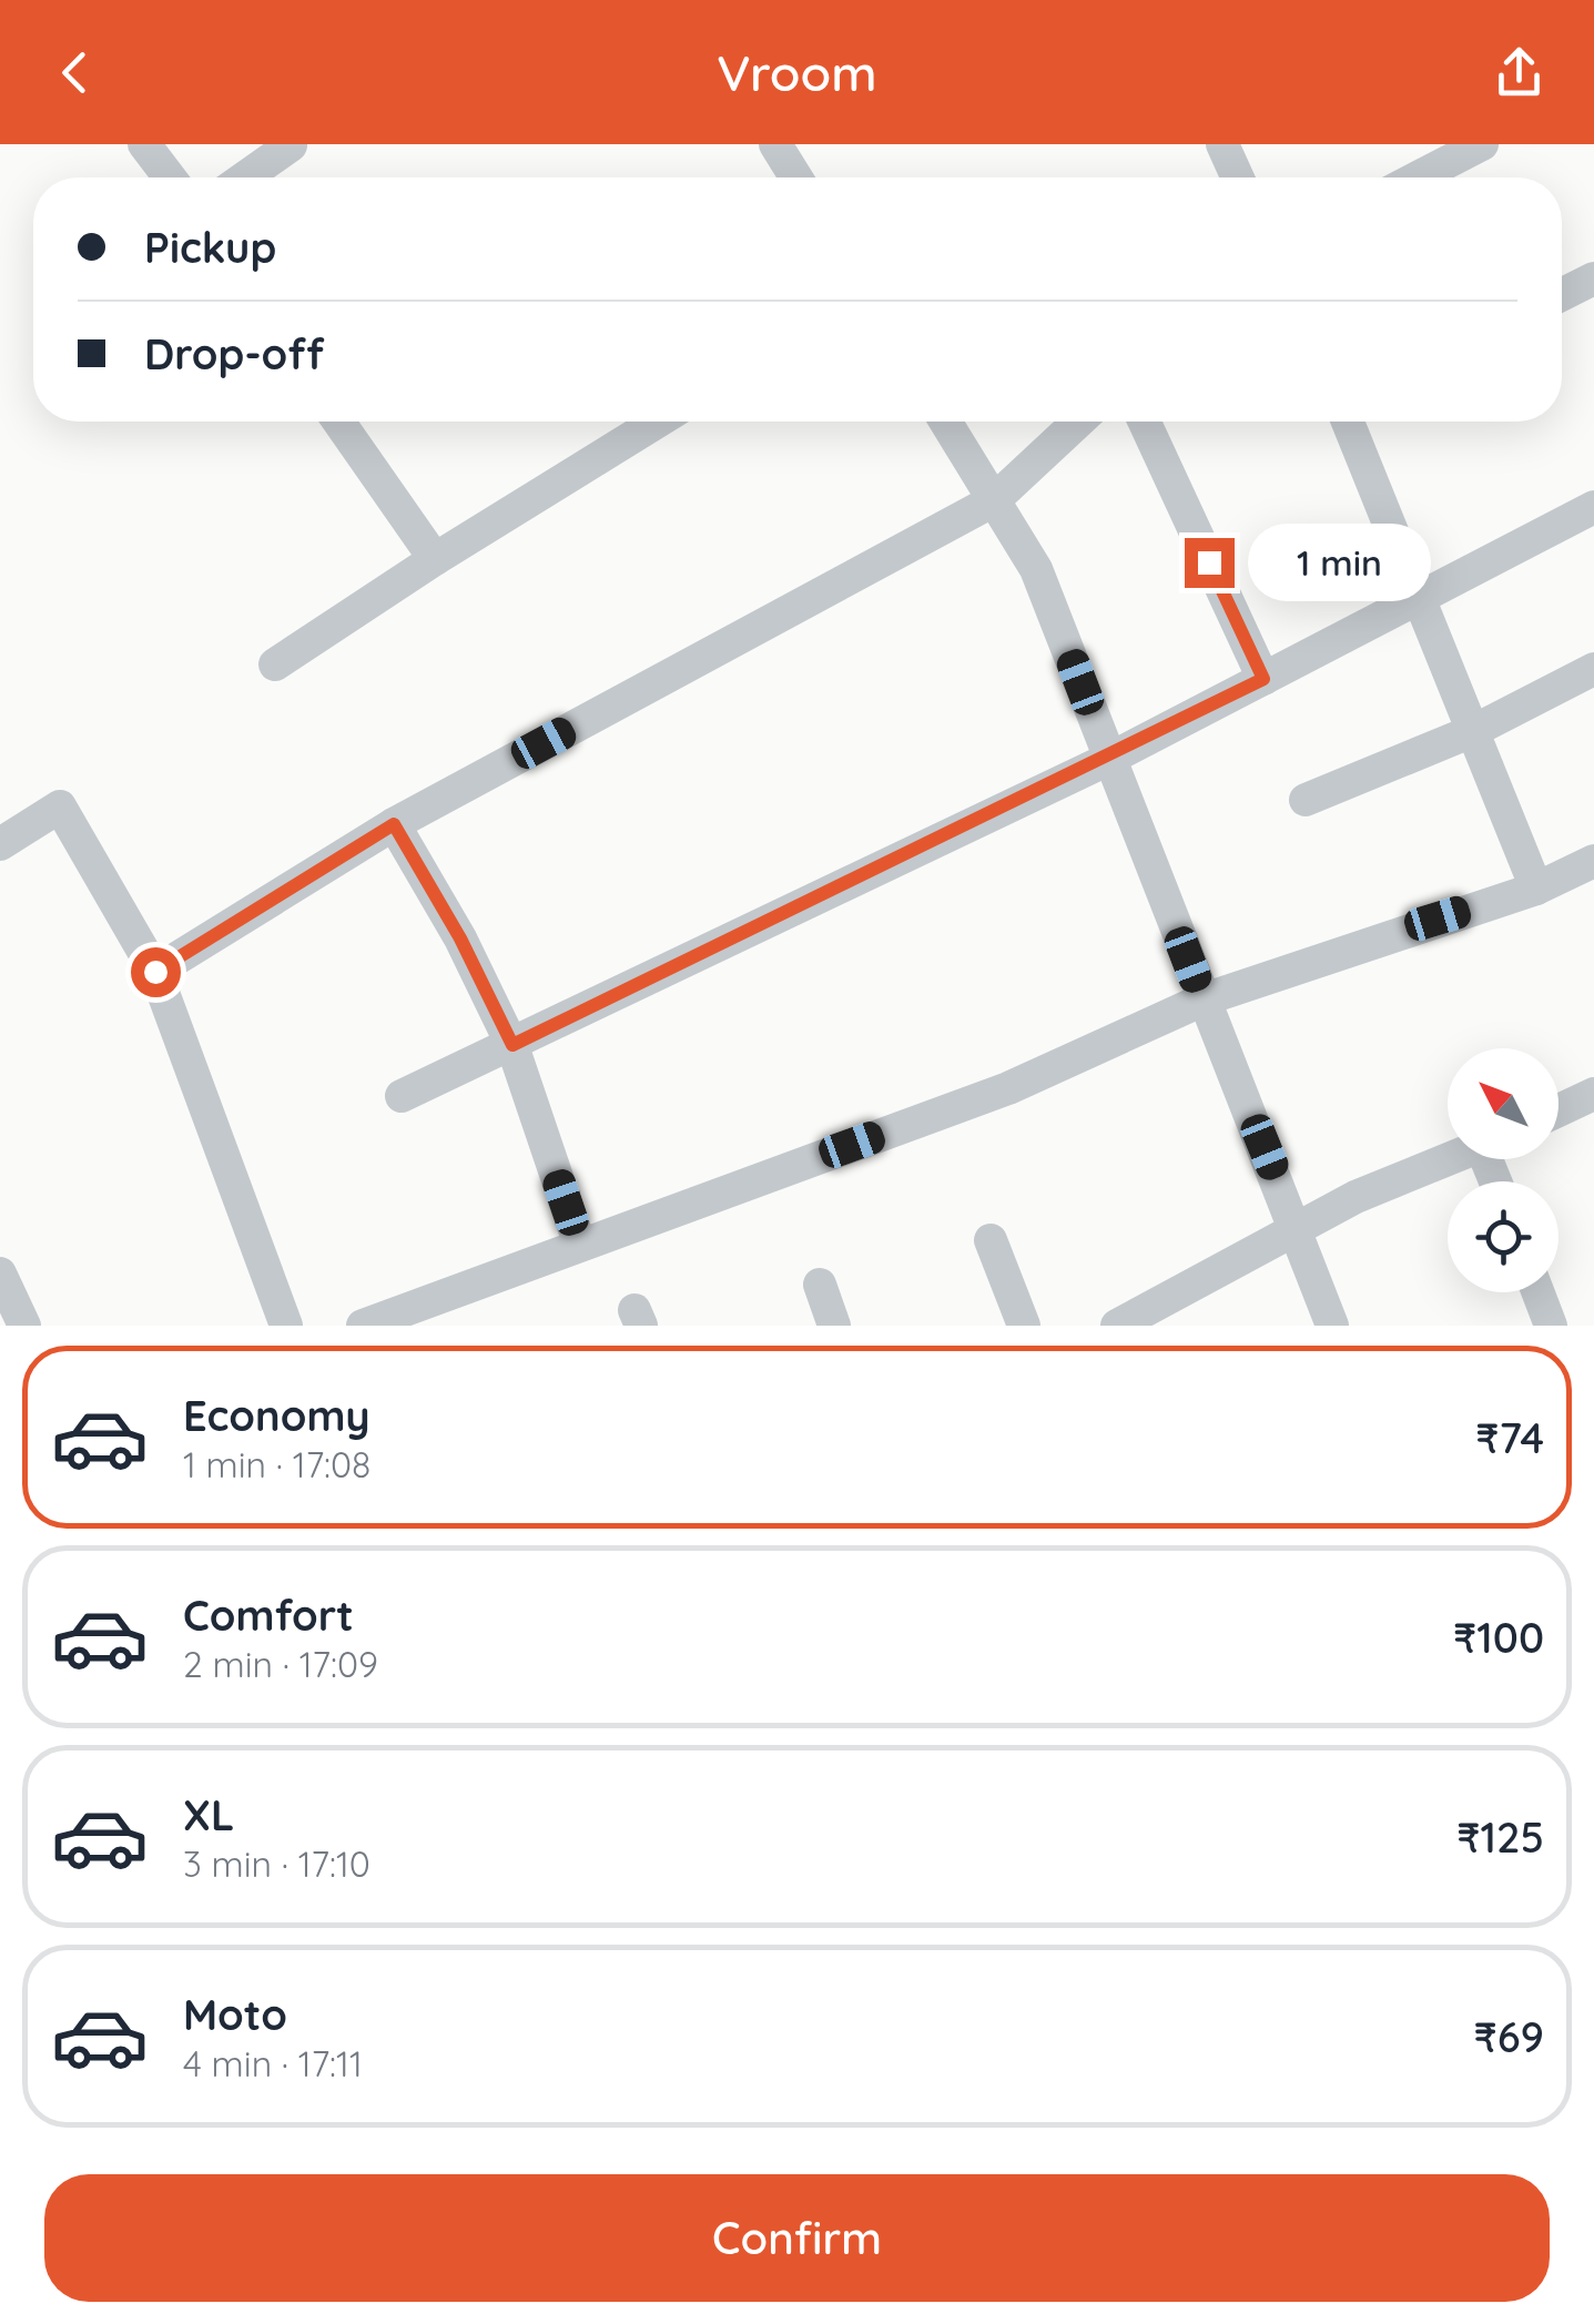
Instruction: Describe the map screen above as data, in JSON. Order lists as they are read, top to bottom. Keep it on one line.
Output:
{"north":"top left","page":{"header":"Vroom","banner":["Pickup","Drop-off"],"bubble":"1 min","list":[{"name":"Economy","note":"1 min · 17:08","value":"₹74"},{"name":"Comfort","note":"2 min · 17:09","value":"₹100"},{"name":"XL","note":"3 min · 17:10","value":"₹125"},{"name":"Moto","note":"4 min · 17:11","value":"₹69"}],"buttons":"Confirm"}}
